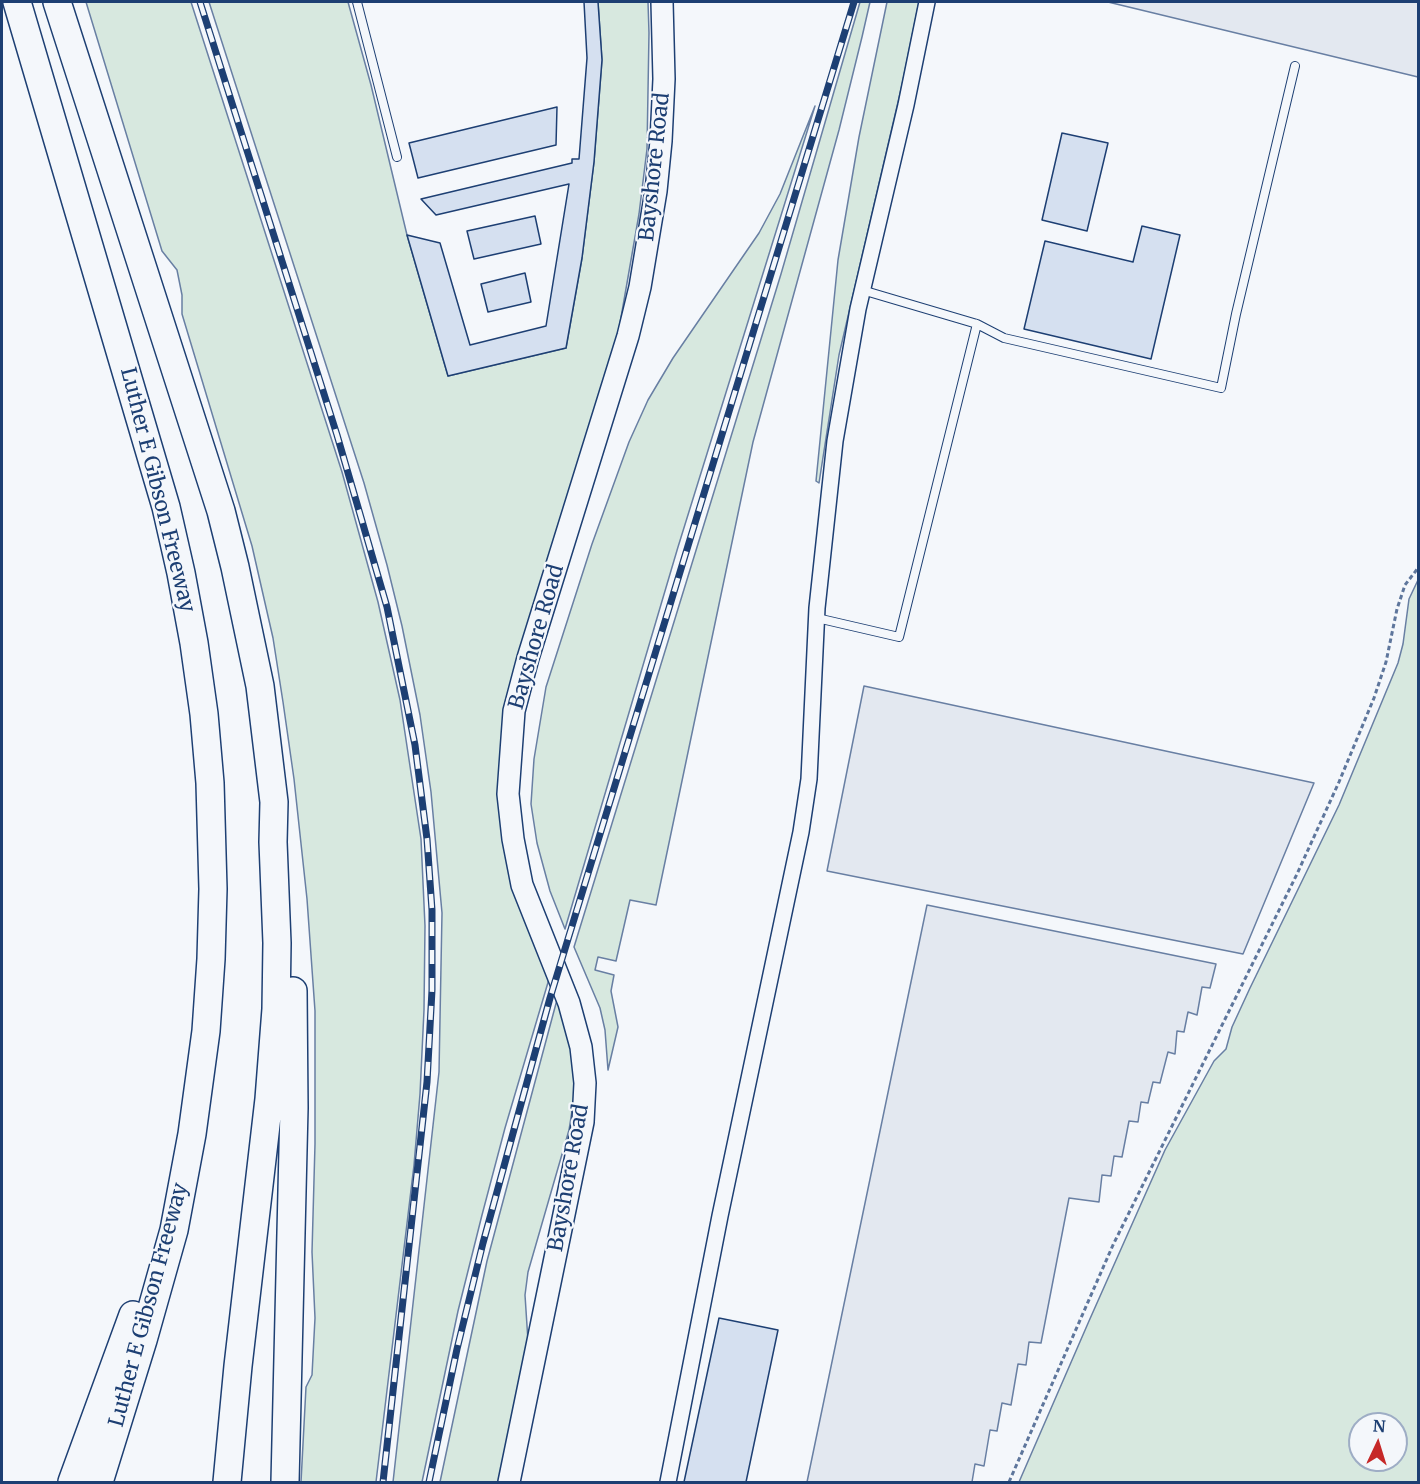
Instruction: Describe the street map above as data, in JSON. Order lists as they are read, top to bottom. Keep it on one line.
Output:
{"streets":{"highway":["Luther E Gibson Freeway"],"street":["Bayshore Road"]},"north":"top"}
